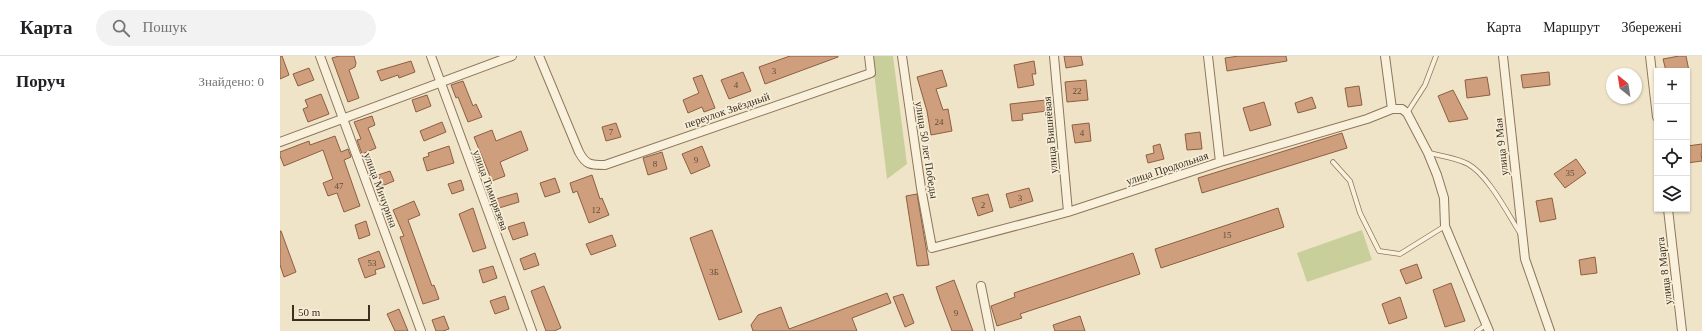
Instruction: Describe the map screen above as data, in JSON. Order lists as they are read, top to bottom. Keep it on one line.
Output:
{"streets":{"street":["переулок Звёздный","улица Вишнёвая","улица 9 Мая","улица 50 лет Победы","улица Продольная","улица Мичурина","улица Тимирязева","улица 8 Марта"]},"crossings":[["улица Вишнёвая","улица Продольная"],["улица 50 лет Победы","улица Продольная"]],"house_numbers":["3","4","22","24","7","4","9","8","35","47","3","2","12","15","53","3Б","9"],"scale_bar":"50 m","north":"top left","page":{"header":"Карта","search":"Пошук","nav":["Карта","Маршрут","Збережені"],"heading":["Поруч","Знайдено: 0"],"map_buttons":["+","−"],"scale":"50 m"}}
